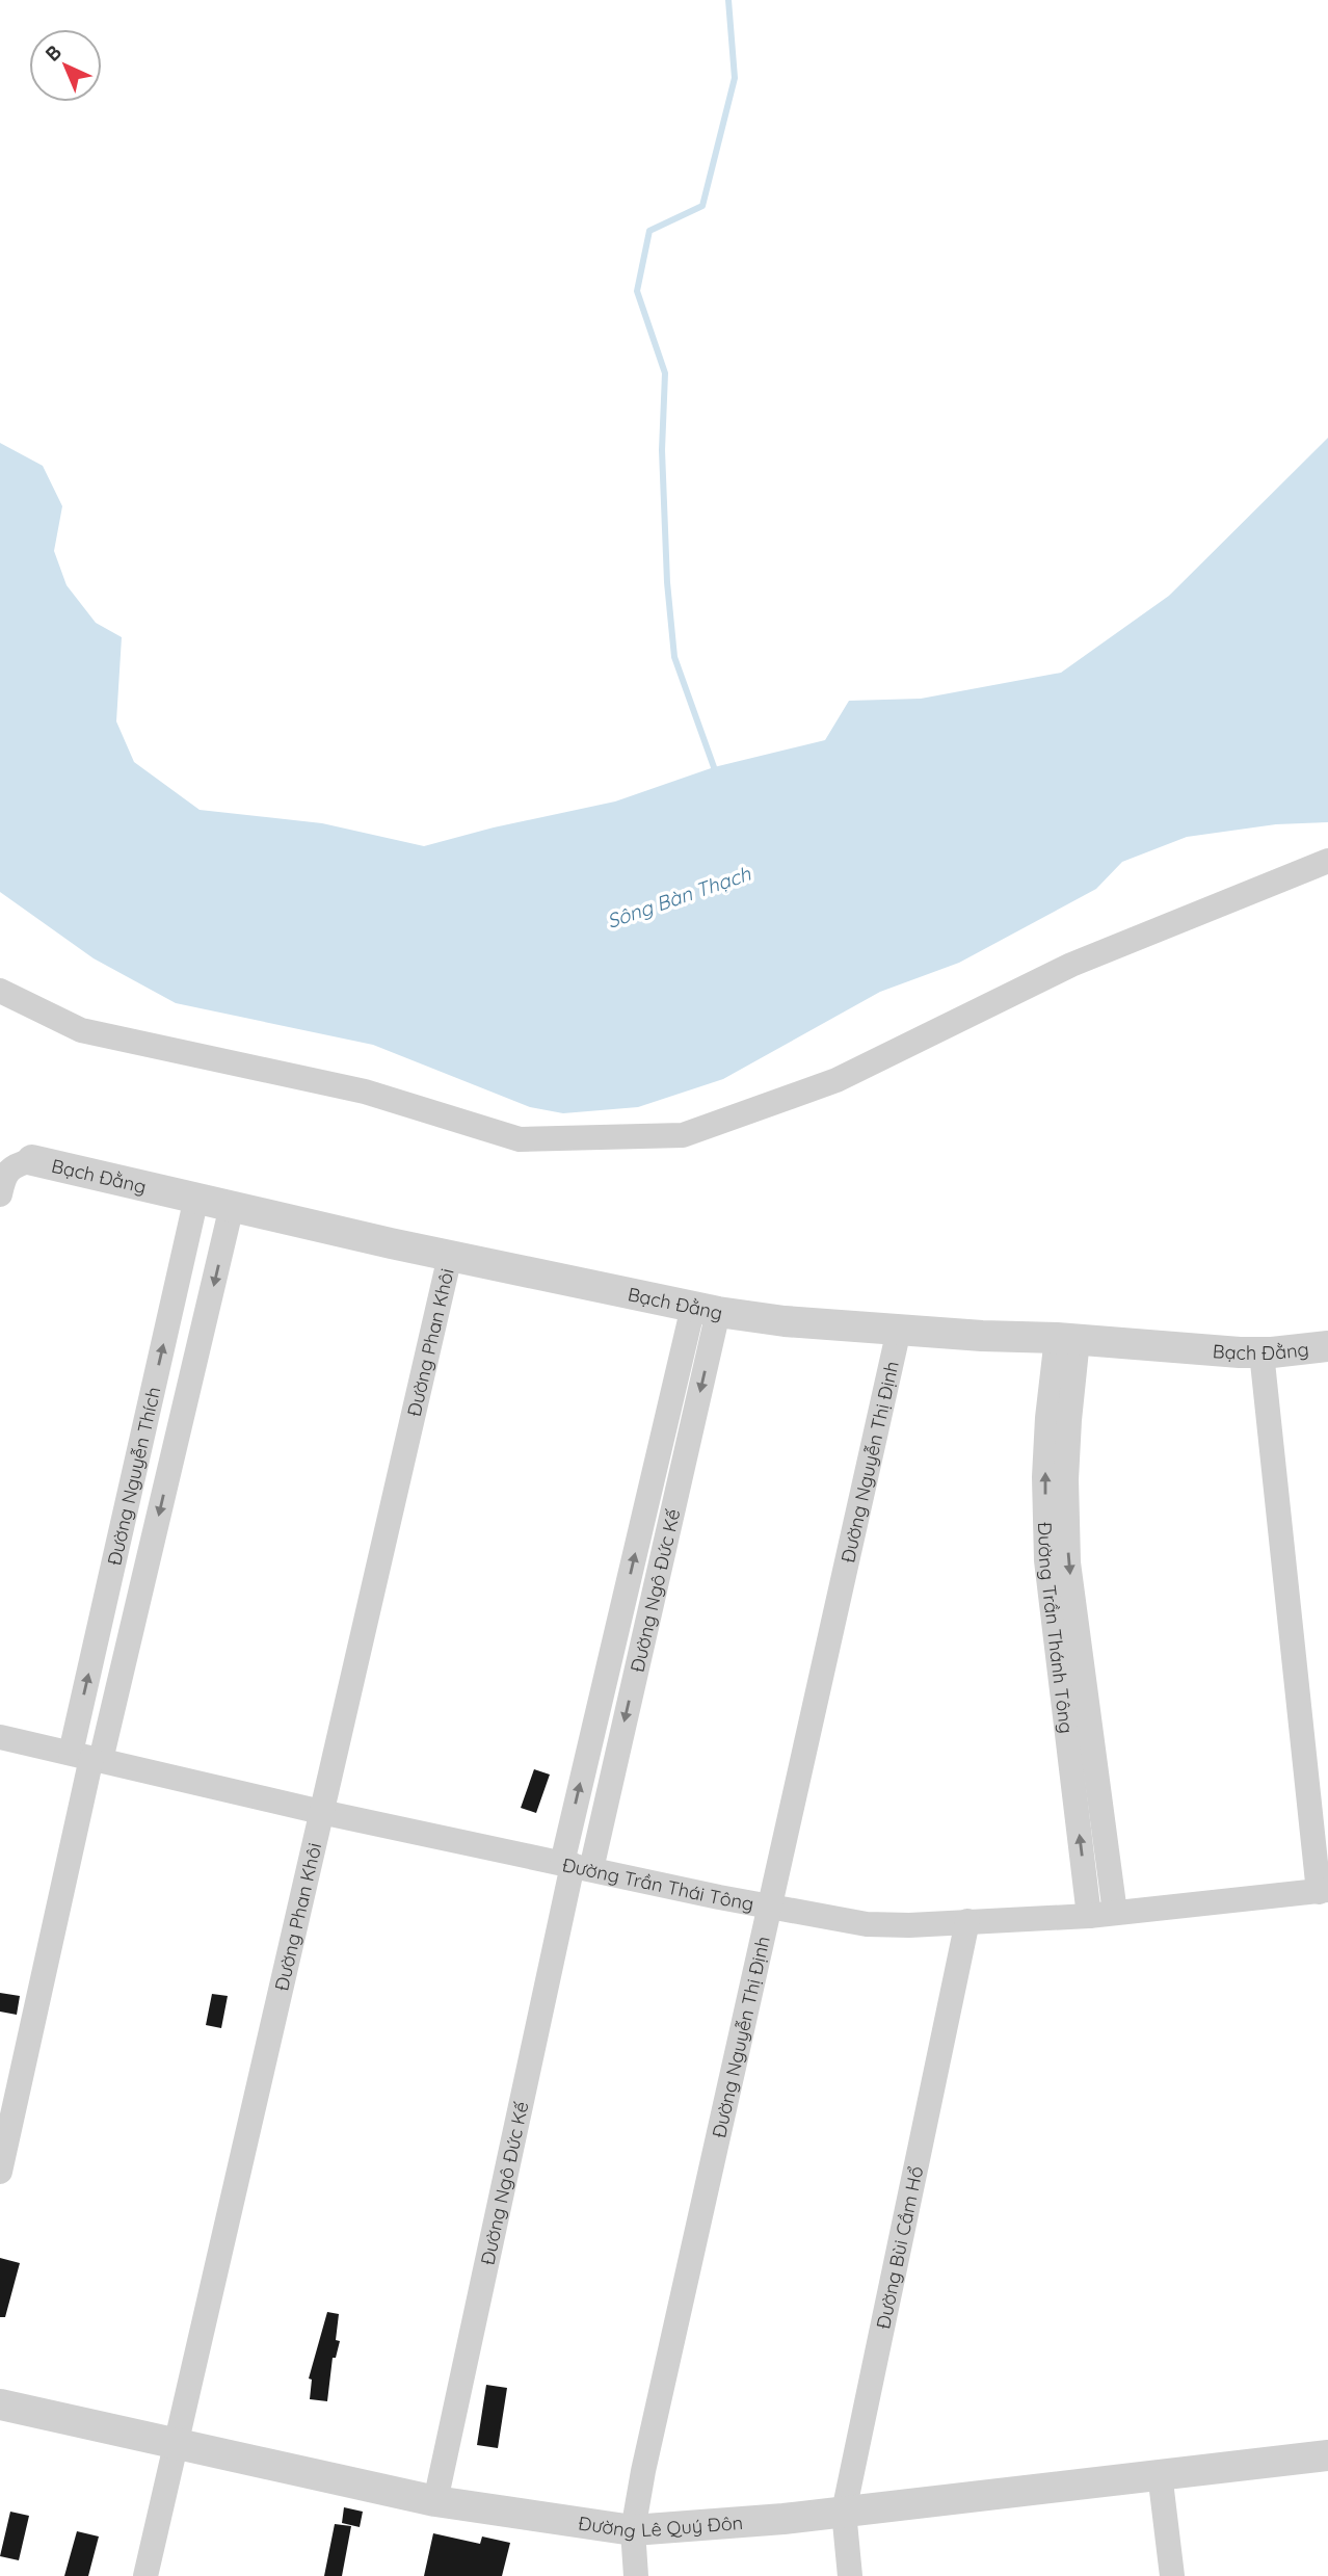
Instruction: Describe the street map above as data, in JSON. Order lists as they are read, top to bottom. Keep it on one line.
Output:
{"streets":{"street":["Bạch Đằng","Đường Phan Khôi","Đường Nguyễn Thị Định","Đường Nguyễn Thích","Đường Ngô Đức Kế","Đường Trần Thánh Tông","Đường Trần Thái Tông","Đường Bùi Cầm Hổ","Đường Lê Quý Đôn"]},"crossings":[["Bạch Đằng","Đường Phan Khôi"],["Bạch Đằng","Đường Nguyễn Thị Định"],["Bạch Đằng","Đường Nguyễn Thích"],["Bạch Đằng","Đường Ngô Đức Kế"],["Bạch Đằng","Đường Trần Thánh Tông"],["Đường Phan Khôi","Đường Trần Thái Tông"],["Đường Phan Khôi","Đường Lê Quý Đôn"],["Đường Nguyễn Thị Định","Đường Trần Thái Tông"],["Đường Nguyễn Thị Định","Đường Lê Quý Đôn"],["Đường Nguyễn Thích","Đường Trần Thái Tông"],["Đường Ngô Đức Kế","Đường Trần Thái Tông"],["Đường Ngô Đức Kế","Đường Lê Quý Đôn"],["Đường Trần Thánh Tông","Đường Trần Thái Tông"],["Đường Trần Thái Tông","Đường Bùi Cầm Hổ"],["Đường Bùi Cầm Hổ","Đường Lê Quý Đôn"]],"water":["Sông Bàn Thạch"],"north":"top left"}
